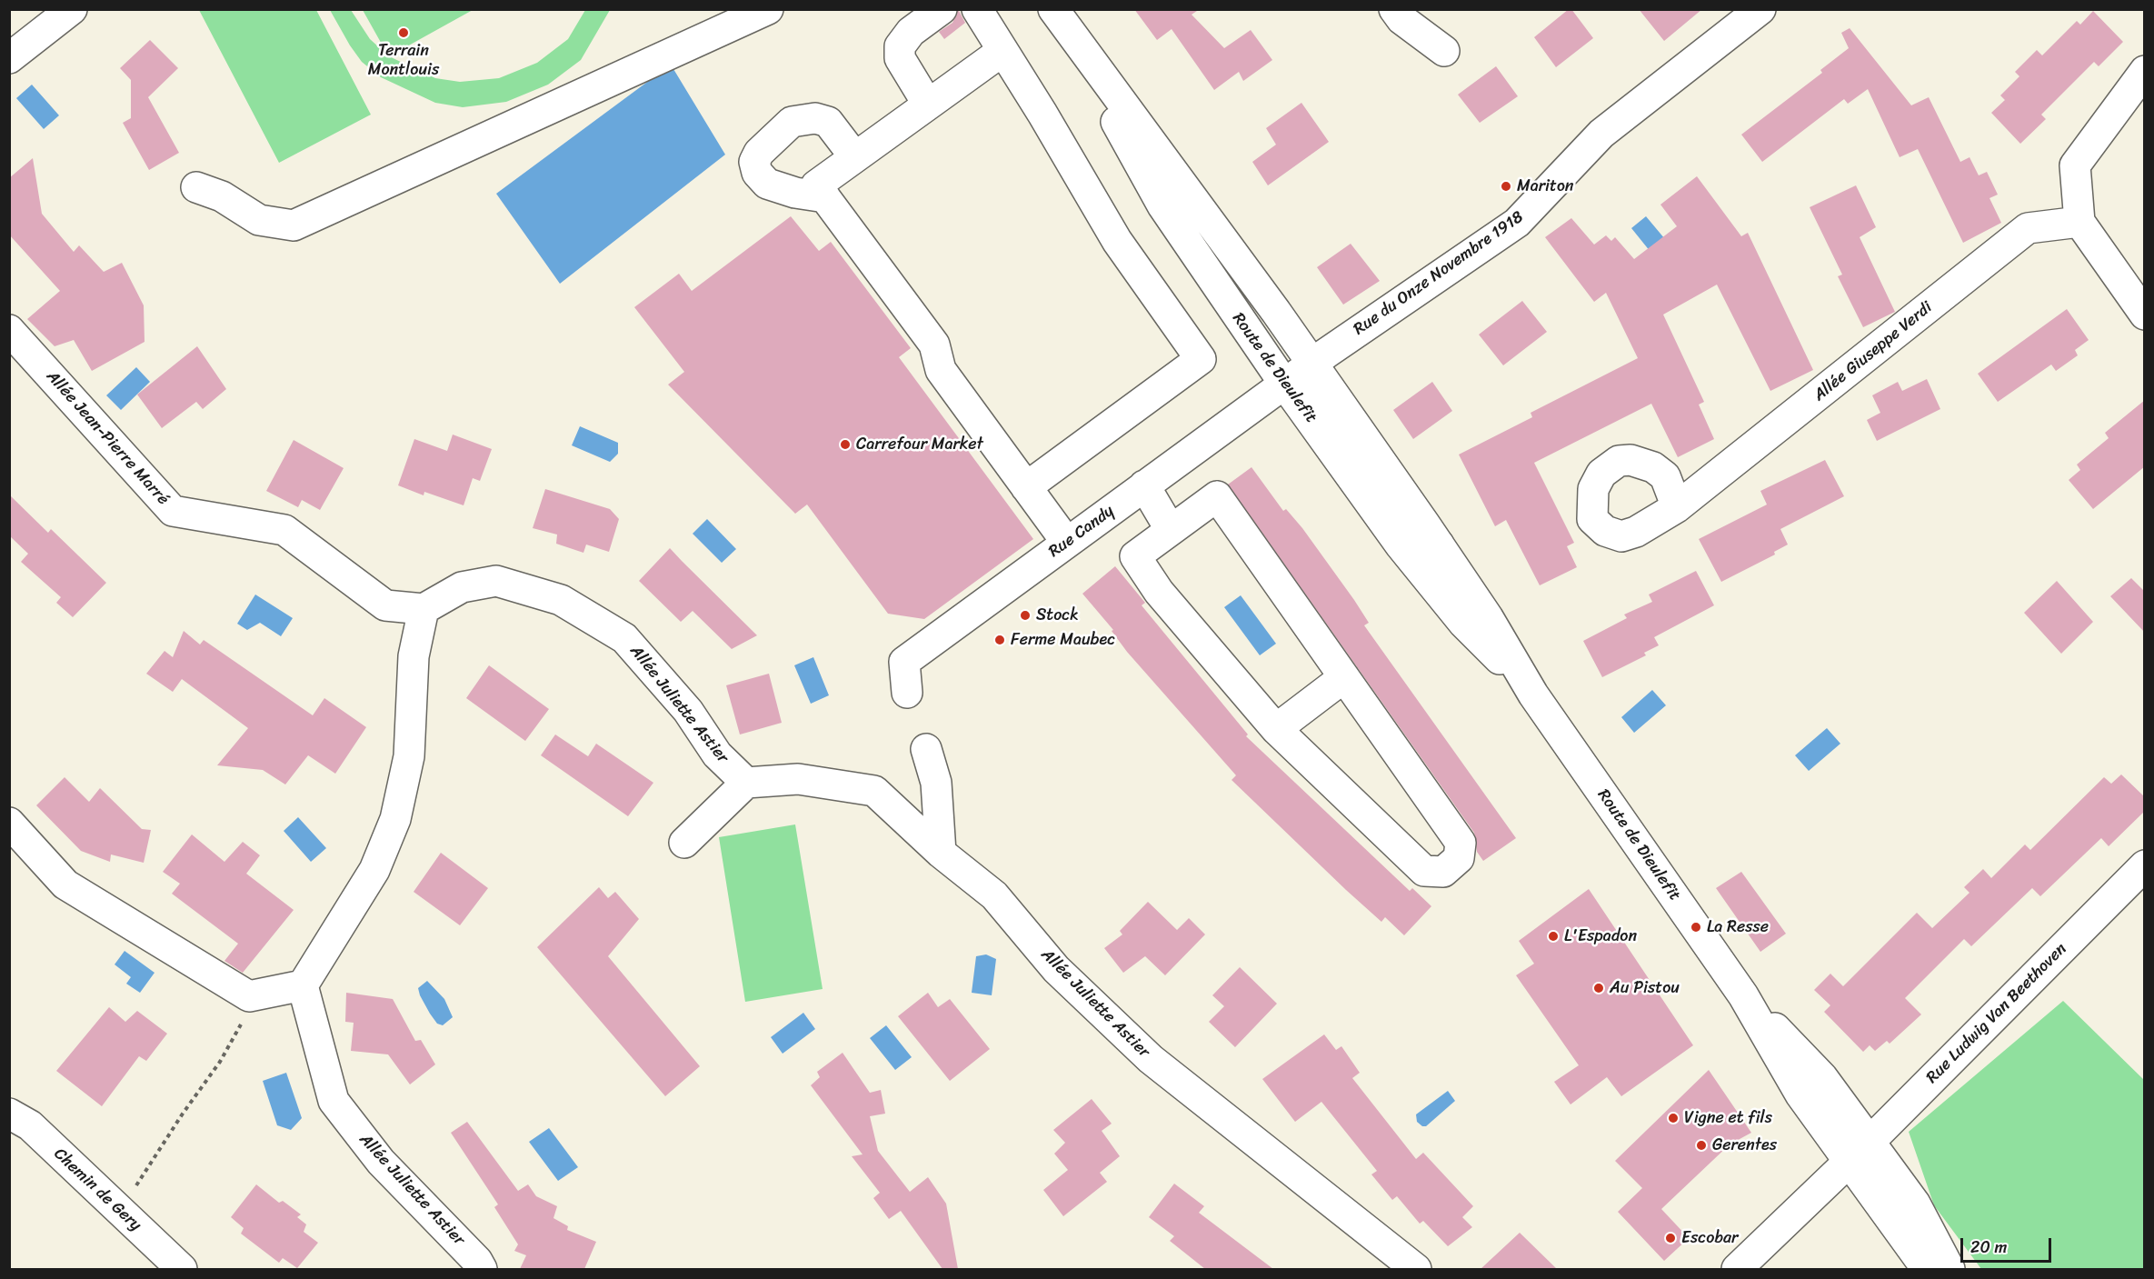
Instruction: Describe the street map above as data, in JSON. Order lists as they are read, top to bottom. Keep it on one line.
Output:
{"streets":{"street":["Rue du Onze Novembre 1918","Allée Giuseppe Verdi","Route de Dieulefit","Allée Jean-Pierre Marré","Rue Candy","Allée Juliette Astier","Rue Ludwig Van Beethoven","Chemin de Gery"]},"crossings":[["Rue du Onze Novembre 1918","Route de Dieulefit"],["Rue du Onze Novembre 1918","Rue Candy"],["Route de Dieulefit","Rue Candy"],["Route de Dieulefit","Rue Ludwig Van Beethoven"],["Allée Jean-Pierre Marré","Allée Juliette Astier"]],"places":["Terrain Montlouis","Mariton","Carrefour Market","Stock","Ferme Maubec","La Resse","L'Espadon","Au Pistou","Vigne et fils","Gerentes","Escobar"],"scale_bar":"20 m"}
